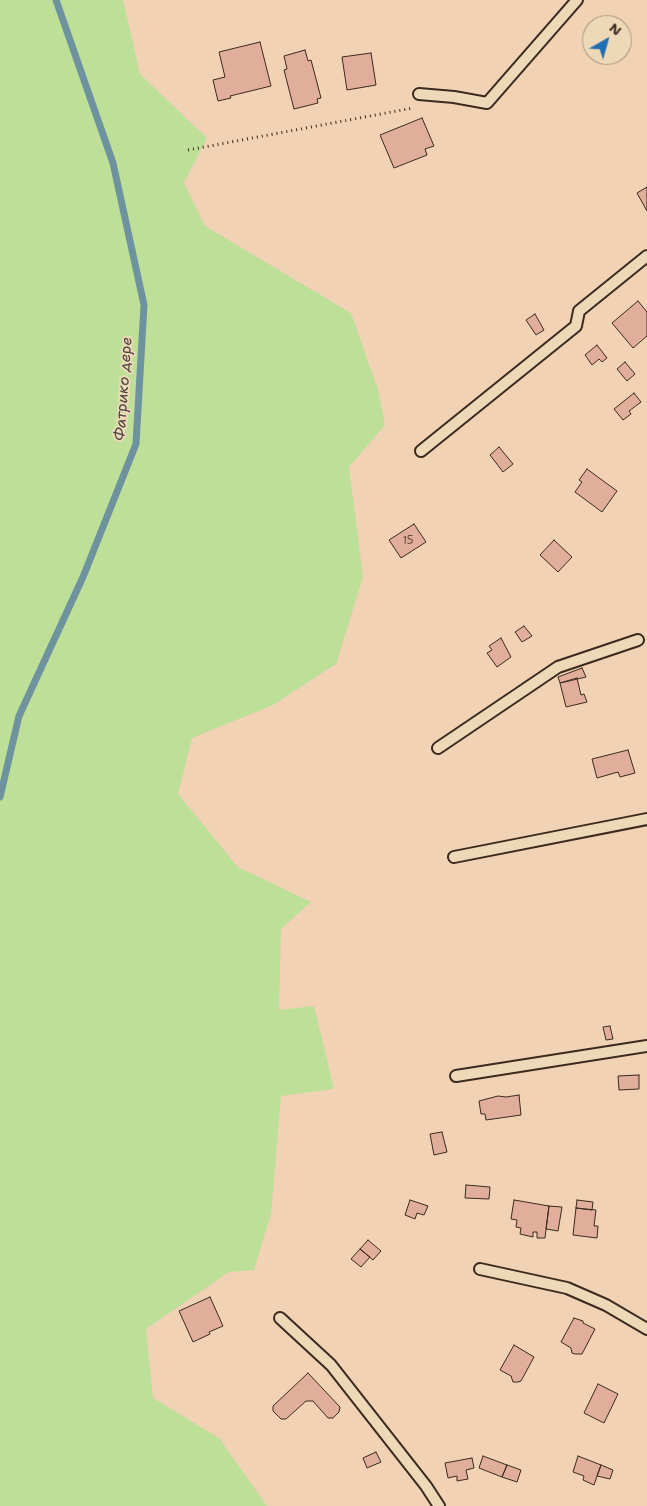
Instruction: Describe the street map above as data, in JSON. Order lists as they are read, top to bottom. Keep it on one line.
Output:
{"water":["Фатрико дере"],"house_numbers":["15"],"north":"top right"}
